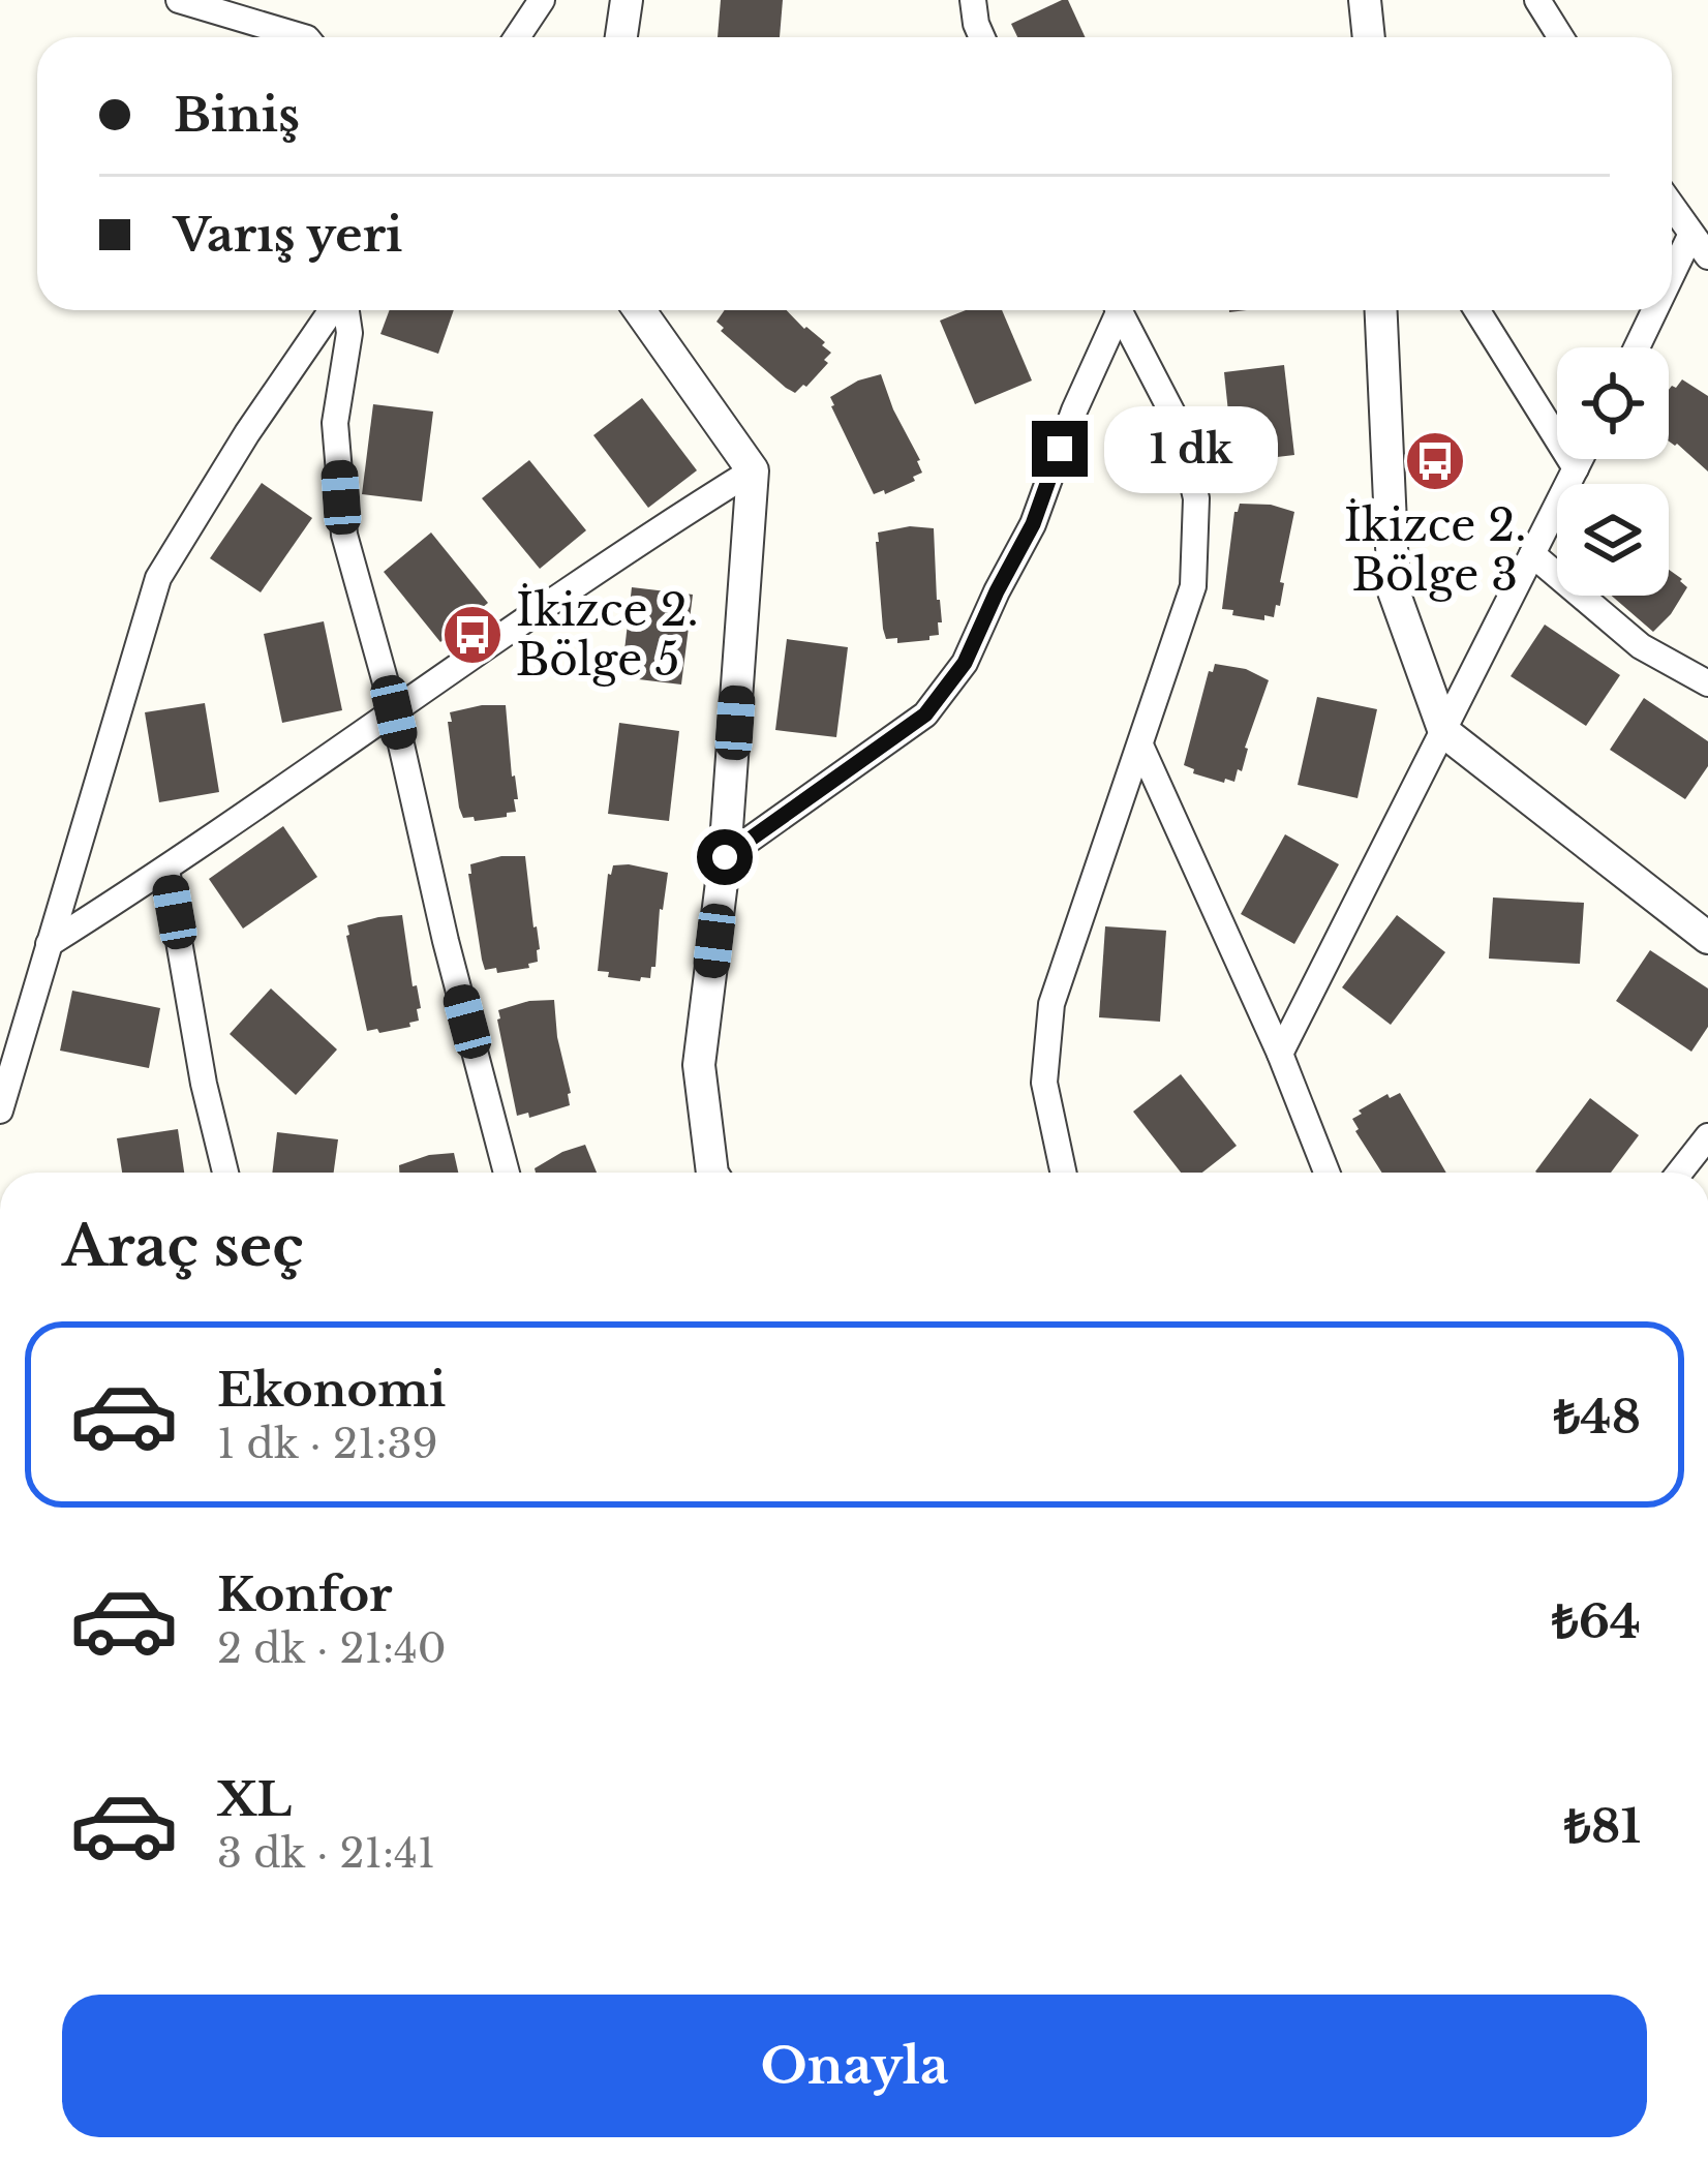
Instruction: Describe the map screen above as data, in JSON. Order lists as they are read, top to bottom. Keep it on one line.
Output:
{"places":{"bus stop":["İkizce 2. Bölge 3","İkizce 2. Bölge 5"]},"page":{"banner":["Biniş","Varış yeri"],"bubble":"1 dk","heading":"Araç seç","list":[{"name":"Ekonomi","note":"1 dk · 21:39","value":"₺48"},{"name":"Konfor","note":"2 dk · 21:40","value":"₺64"},{"name":"XL","note":"3 dk · 21:41","value":"₺81"}],"buttons":"Onayla"}}
